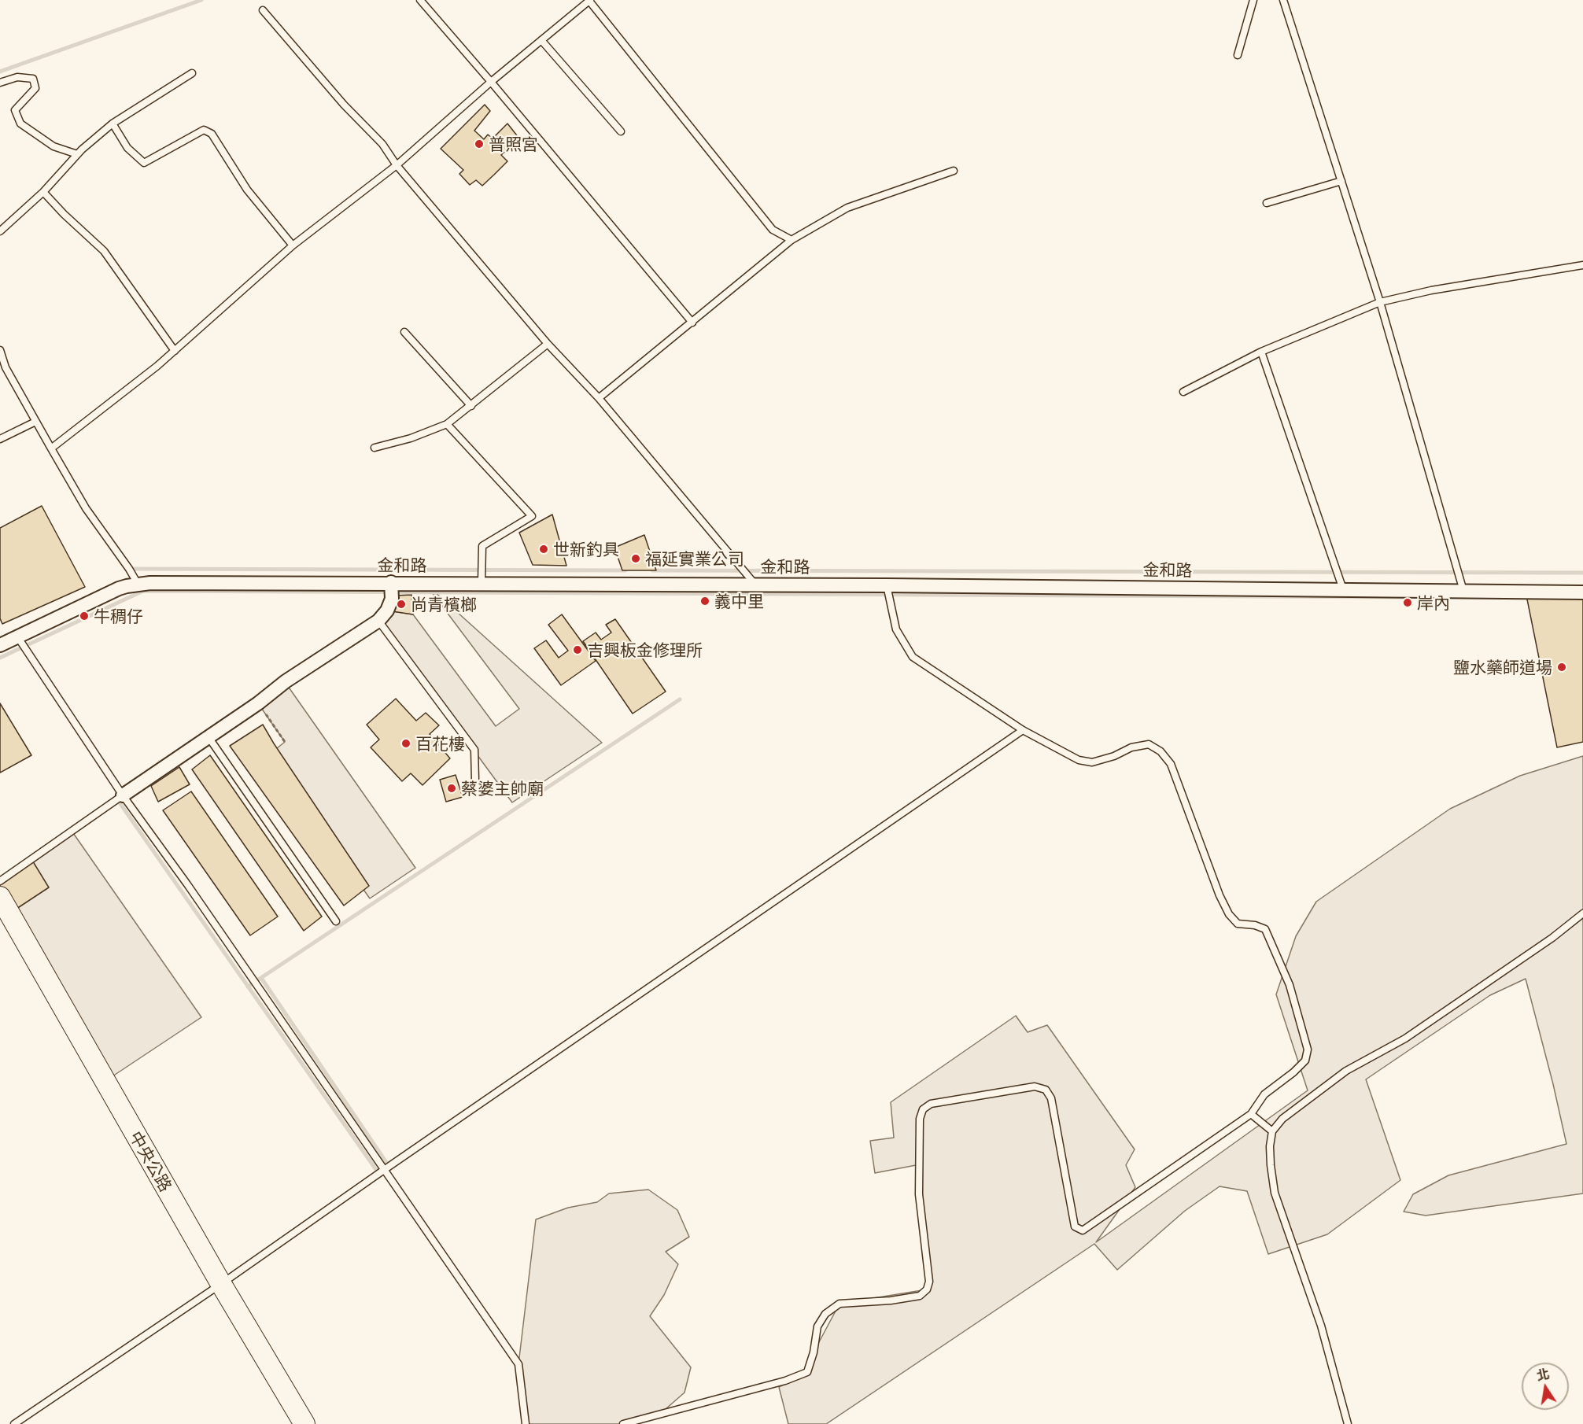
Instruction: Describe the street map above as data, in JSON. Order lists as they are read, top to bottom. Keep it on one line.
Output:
{"streets":{"main road":["中央公路"],"street":["金和路"]},"places":["普照宮","世新釣具","福延實業公司","義中里","岸內","尚青檳榔","牛稠仔","吉興板金修理所","鹽水藥師道場","百花樓","蔡婆主帥廟"],"north":"top"}
